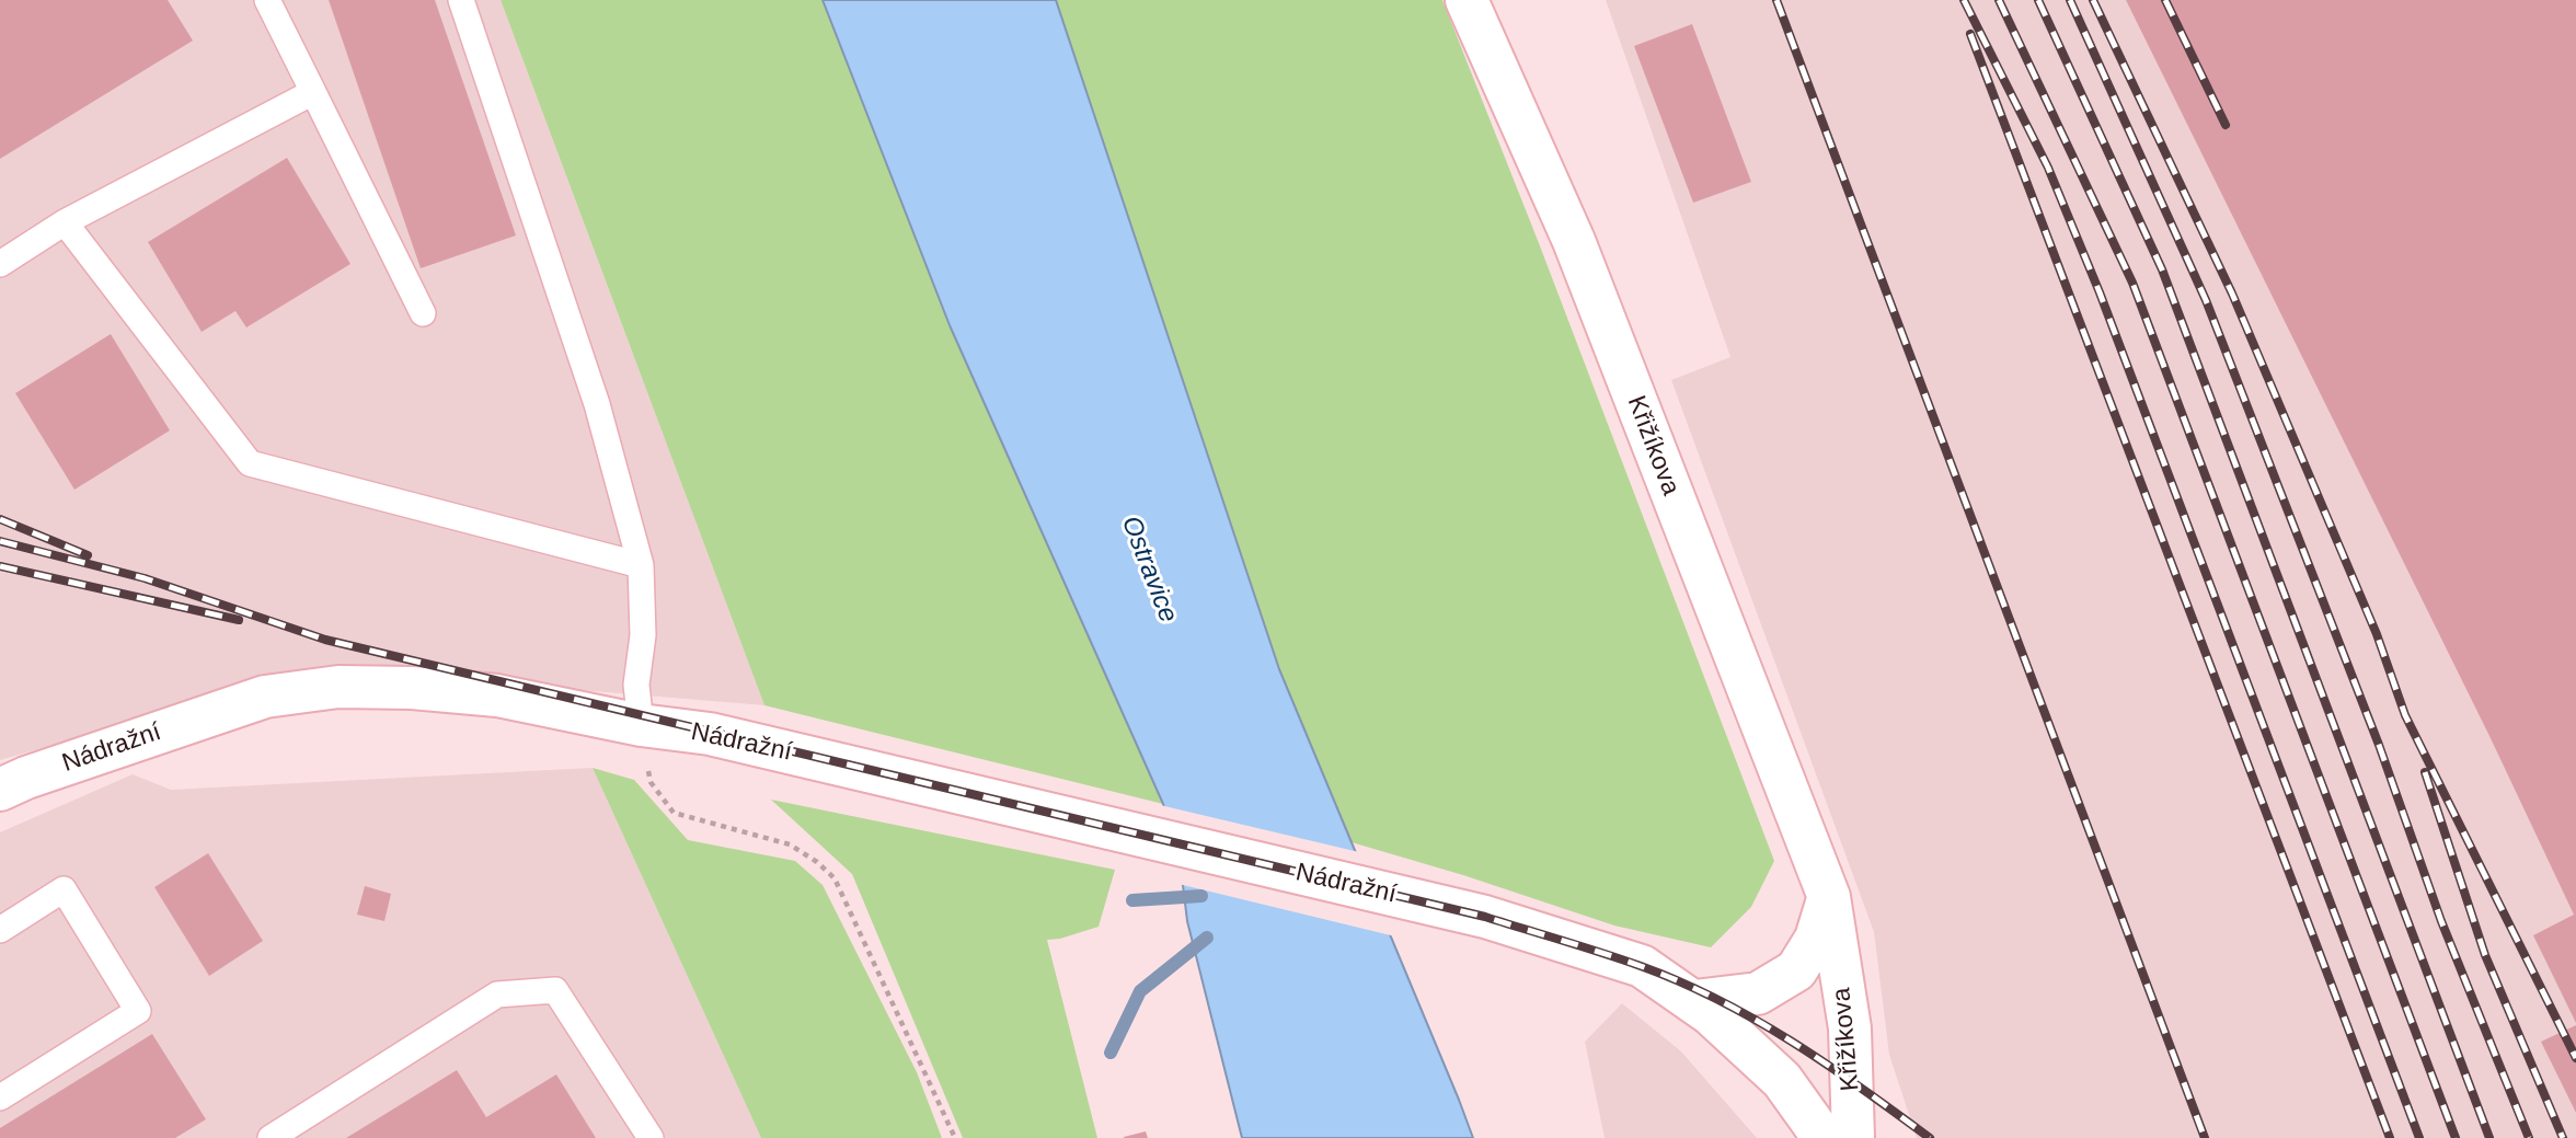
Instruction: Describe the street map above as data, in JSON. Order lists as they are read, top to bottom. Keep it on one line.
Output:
{"streets":{"street":["Křižíkova","Nádražní"]},"crossings":[["Křižíkova","Nádražní"]],"water":["Ostravice"]}
